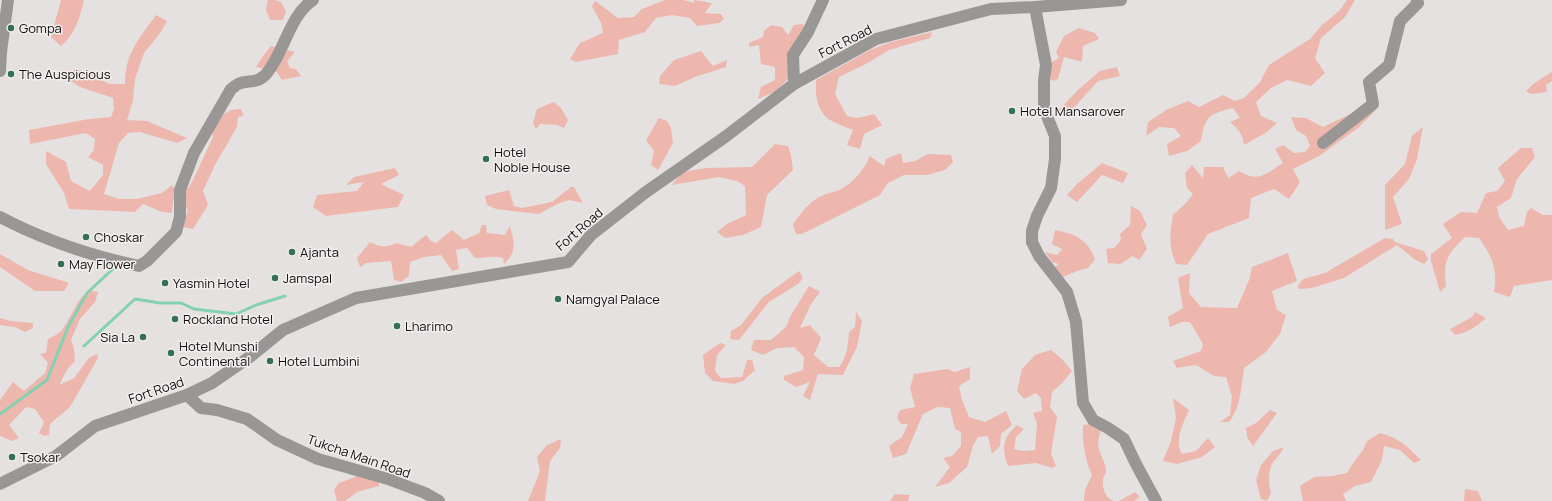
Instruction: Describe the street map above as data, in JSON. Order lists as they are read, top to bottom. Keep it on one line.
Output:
{"streets":{"street":["Fort Road","Tukcha Main Road"]},"crossings":[["Fort Road","Tukcha Main Road"]],"places":["Gompa","The Auspicious","Hotel Mansarover","Hotel Noble House","Choskar","Ajanta","May Flower","Jamspal","Yasmin Hotel","Namgyal Palace","Rockland Hotel","Lharimo","Sia La","Hotel Munshi Continental","Hotel Lumbini","Tsokar"]}
